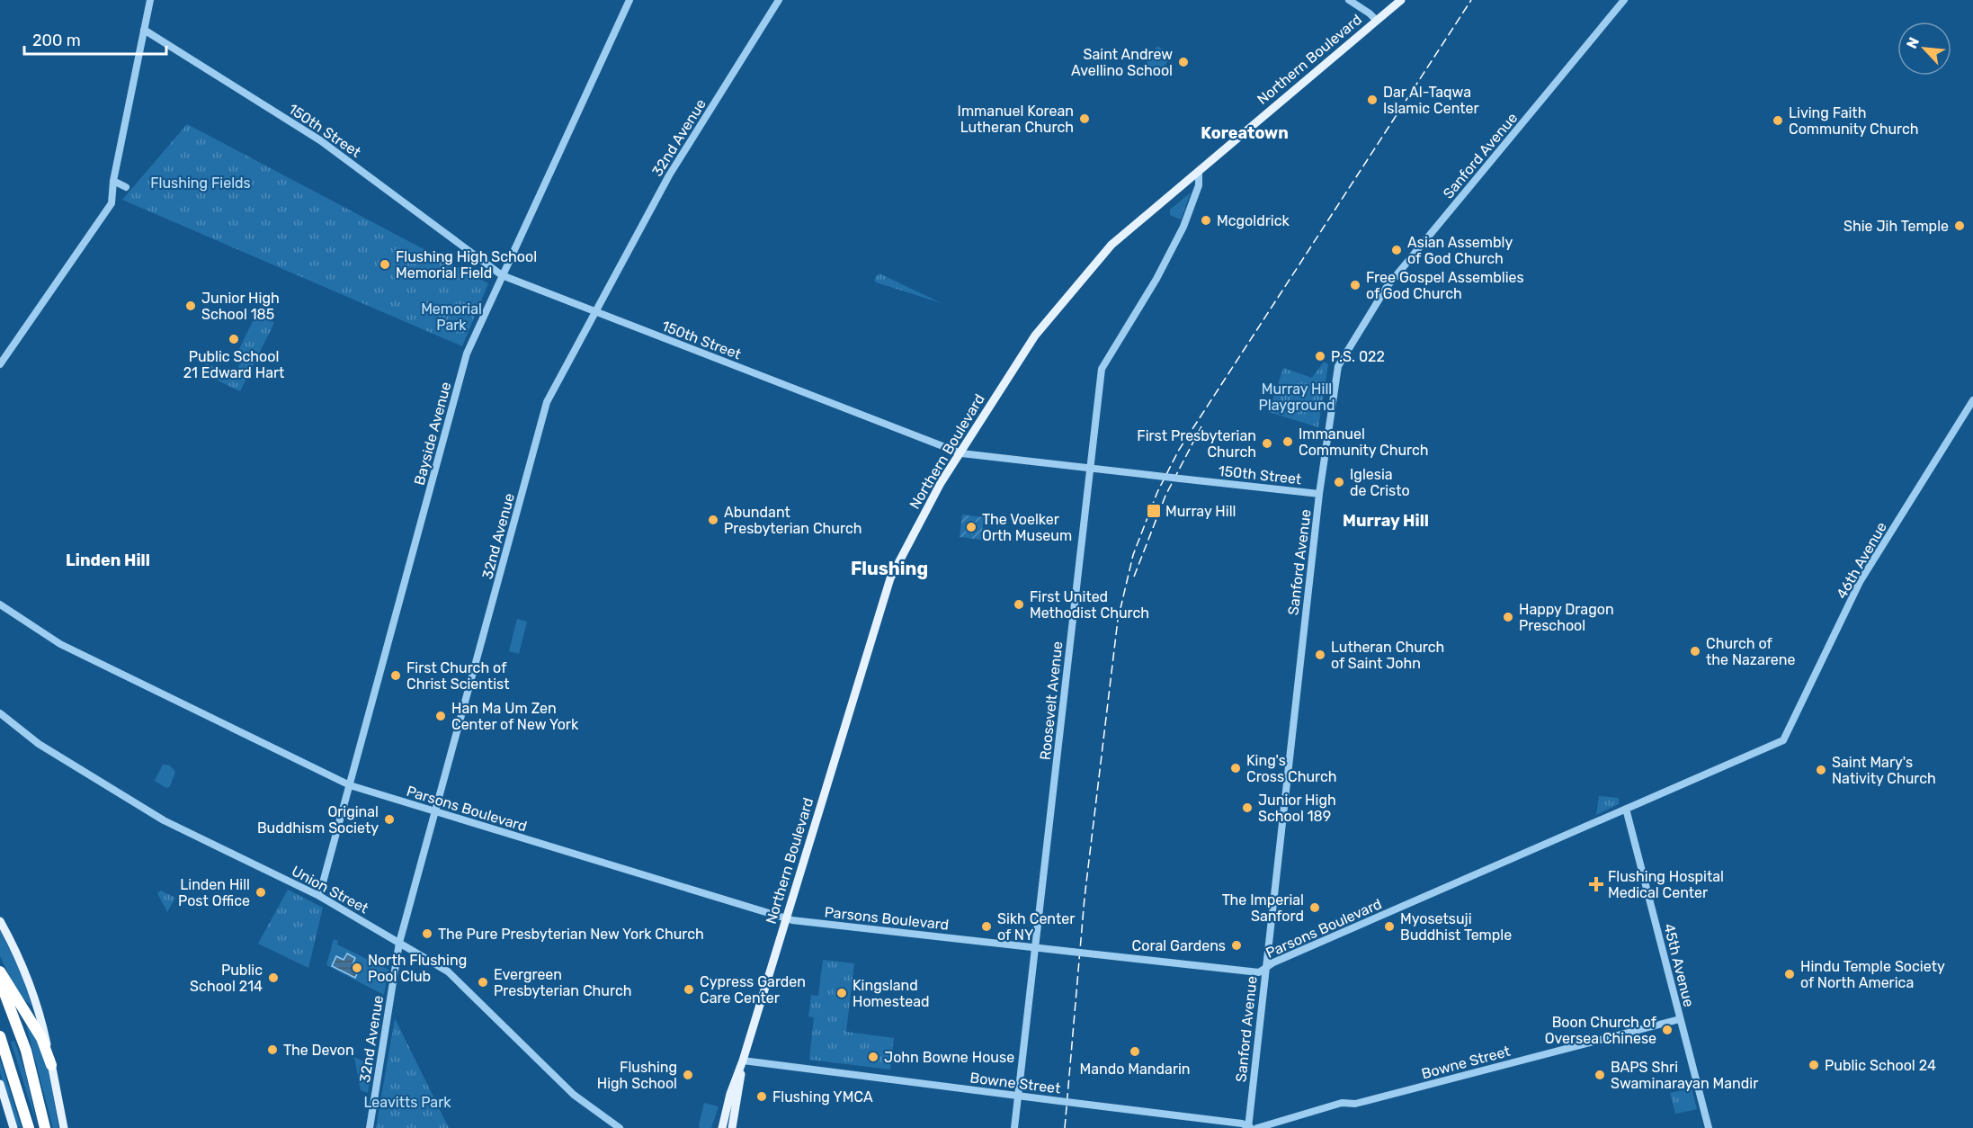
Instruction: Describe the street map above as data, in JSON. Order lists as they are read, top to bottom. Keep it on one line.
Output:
{"streets":{"main road":["Northern Boulevard"],"street":["150th Street","32nd Avenue","Sanford Avenue","Bayside Avenue","46th Avenue","Roosevelt Avenue","Parsons Boulevard","Union Street","45th Avenue","Bowne Street"]},"crossings":[["Northern Boulevard","150th Street"],["Northern Boulevard","Roosevelt Avenue"],["Northern Boulevard","Parsons Boulevard"],["Northern Boulevard","Bowne Street"],["150th Street","32nd Avenue"],["150th Street","Sanford Avenue"],["150th Street","Bayside Avenue"],["150th Street","Roosevelt Avenue"],["32nd Avenue","Parsons Boulevard"],["32nd Avenue","Union Street"],["Sanford Avenue","Parsons Boulevard"],["Sanford Avenue","Bowne Street"],["Bayside Avenue","Parsons Boulevard"],["Bayside Avenue","Union Street"],["46th Avenue","Parsons Boulevard"],["Roosevelt Avenue","Parsons Boulevard"],["Roosevelt Avenue","Bowne Street"],["Parsons Boulevard","45th Avenue"],["45th Avenue","Bowne Street"]],"districts":["Koreatown","Murray Hill","Linden Hill","Flushing"],"parks":["Flushing Fields","Memorial Park","Murray Hill Playground","Leavitts Park"],"places":{"other":["Saint Andrew Avellino School","Dar Al-Taqwa Islamic Center","Immanuel Korean Lutheran Church","Living Faith Community Church","Mcgoldrick","Shie Jih Temple","Asian Assembly of God Church","Flushing High School Memorial Field","Free Gospel Assemblies of God Church","Junior High School 185","Public School 21 Edward Hart","P.S. 022","Immanuel Community Church","First Presbyterian Church","Iglesia de Cristo","Abundant Presbyterian Church","The Voelker Orth Museum","First United Methodist Church","Happy Dragon Preschool","Church of the Nazarene","Lutheran Church of Saint John","First Church of Christ Scientist","Han Ma Um Zen Center of New York","King's Cross Church","Saint Mary's Nativity Church","Junior High School 189","Original Buddhism Society","Linden Hill Post Office","The Imperial Sanford","Sikh Center of NY","Myosetsuji Buddhist Temple","The Pure Presbyterian New York Church","Coral Gardens","North Flushing Pool Club","Hindu Temple Society of North America","Public School 214","Evergreen Presbyterian Church","Cypress Garden Care Center","Kingsland Homestead","Boon Church of Oversea Chinese","The Devon","Mando Mandarin","John Bowne House","Public School 24","Flushing High School","BAPS Shri Swaminarayan Mandir","Flushing YMCA"],"transit":["Murray Hill"],"health":["Flushing Hospital Medical Center"]},"scale_bar":"200 m","north":"top left"}
